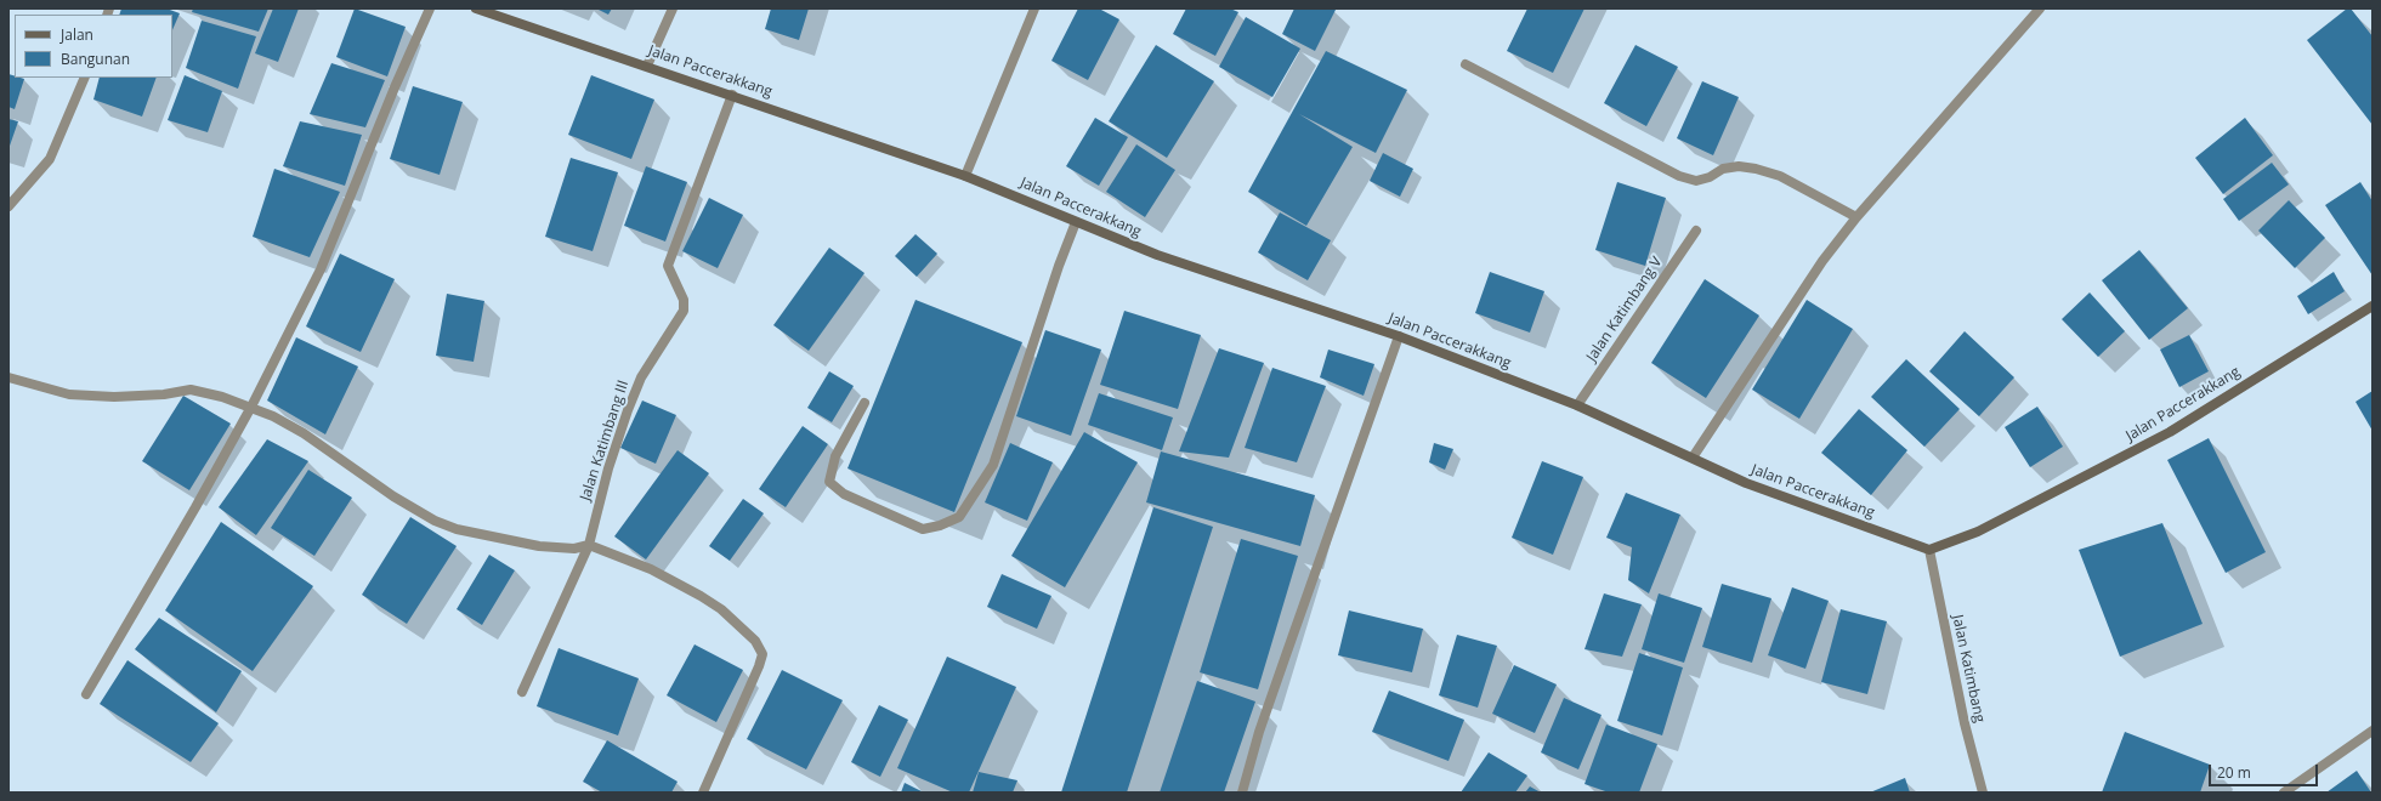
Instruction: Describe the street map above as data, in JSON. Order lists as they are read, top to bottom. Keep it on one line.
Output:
{"streets":{"main road":["Jalan Paccerakkang"],"street":["Jalan Katimbang V","Jalan Katimbang III","Jalan Katimbang"]},"crossings":[["Jalan Paccerakkang","Jalan Katimbang V"],["Jalan Paccerakkang","Jalan Katimbang III"],["Jalan Paccerakkang","Jalan Katimbang"]],"legend":["Jalan","Bangunan"],"scale_bar":"20 m"}
